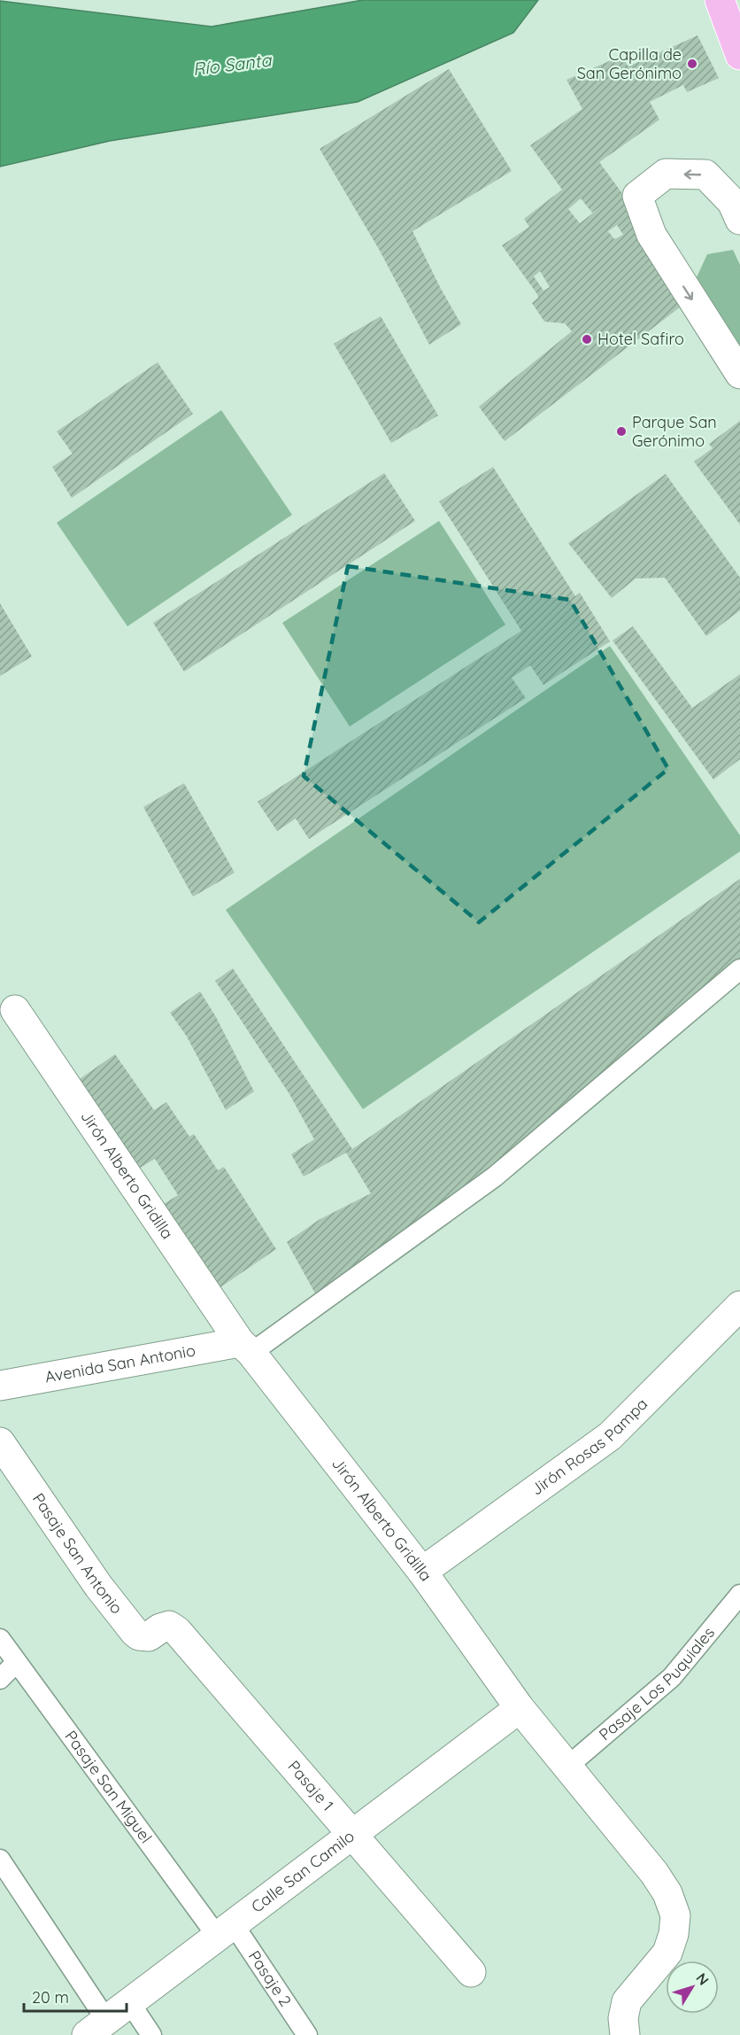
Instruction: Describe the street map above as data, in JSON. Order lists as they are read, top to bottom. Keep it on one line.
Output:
{"streets":{"street":["Jirón Alberto Gridilla","Avenida San Antonio","Jirón Rosas Pampa","Pasaje San Antonio","Pasaje 1","Calle San Camilo"],"lane":["Pasaje Los Puquiales","Pasaje San Miguel","Pasaje 2"]},"crossings":[["Jirón Alberto Gridilla","Avenida San Antonio"],["Jirón Alberto Gridilla","Jirón Rosas Pampa"],["Jirón Alberto Gridilla","Pasaje Los Puquiales"],["Jirón Alberto Gridilla","Calle San Camilo"],["Pasaje San Antonio","Pasaje 1"],["Pasaje 1","Calle San Camilo"],["Pasaje San Miguel","Calle San Camilo"],["Pasaje San Miguel","Pasaje 2"],["Calle San Camilo","Pasaje 2"]],"water":["Río Santa"],"places":["Capilla de San Gerónimo","Hotel Safiro","Parque San Gerónimo"],"scale_bar":"20 m","north":"top right"}
